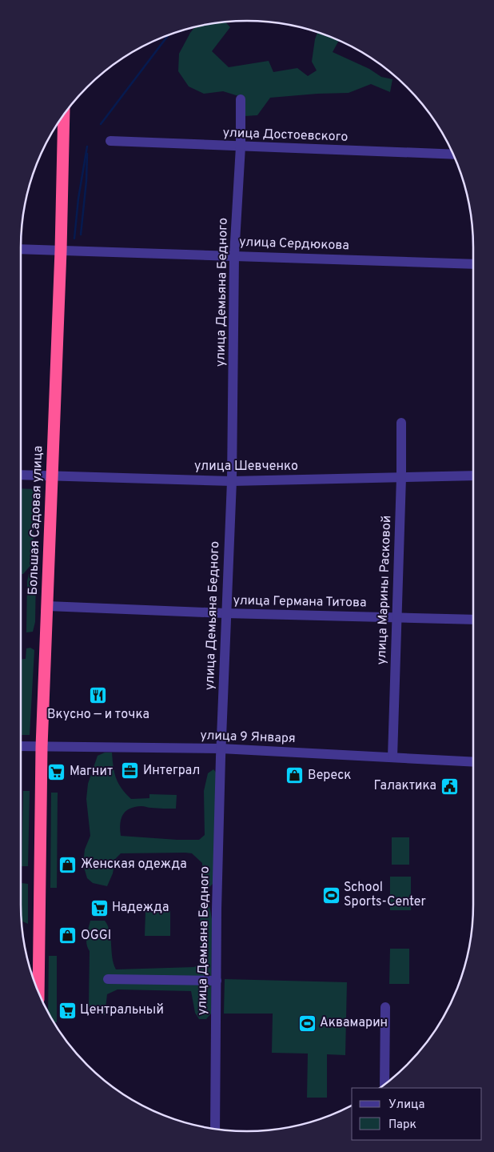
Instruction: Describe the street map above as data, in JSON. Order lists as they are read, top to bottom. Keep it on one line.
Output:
{"streets":{"highway":["Большая Садовая улица"],"street":["улица Достоевского","улица Сердюкова","улица Демьяна Бедного","улица Шевченко","улица Марины Расковой","улица Германа Титова","улица 9 Января"]},"crossings":[["улица Достоевского","улица Демьяна Бедного"],["улица Сердюкова","улица Демьяна Бедного"],["улица Сердюкова","Большая Садовая улица"],["улица Демьяна Бедного","улица Шевченко"],["улица Демьяна Бедного","улица Германа Титова"],["улица Демьяна Бедного","улица 9 Января"],["улица Шевченко","Большая Садовая улица"],["улица Шевченко","улица Марины Расковой"],["Большая Садовая улица","улица Германа Титова"],["Большая Садовая улица","улица 9 Января"],["улица Марины Расковой","улица Германа Титова"],["улица Марины Расковой","улица 9 Января"]],"places":{"restaurant":["Вкусно — и точка"],"office":["Интеграл"],"supermarket":["Магнит","Надежда","Центральный"],"shop":["Вереск","Женская одежда","OGGI"],"public building":["Галактика"],"sports":["School Sports-Center","Аквамарин"]},"legend":["Улица","Парк"]}
